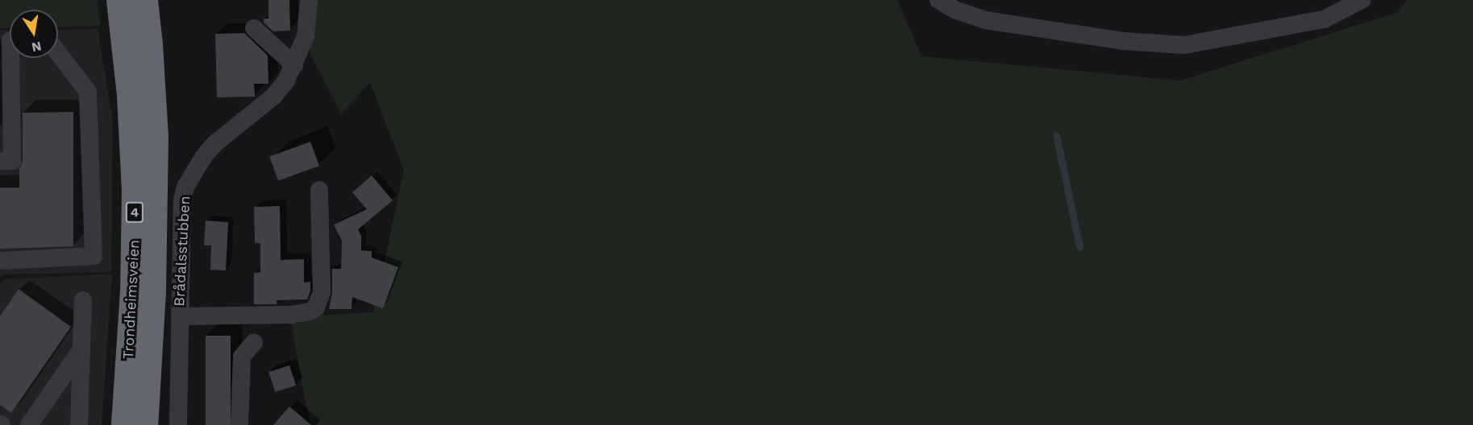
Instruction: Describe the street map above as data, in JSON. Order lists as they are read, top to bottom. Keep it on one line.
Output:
{"streets":{"highway":["4","Trondheimsveien"],"street":["Brådalsstubben"]},"north":"bottom"}
